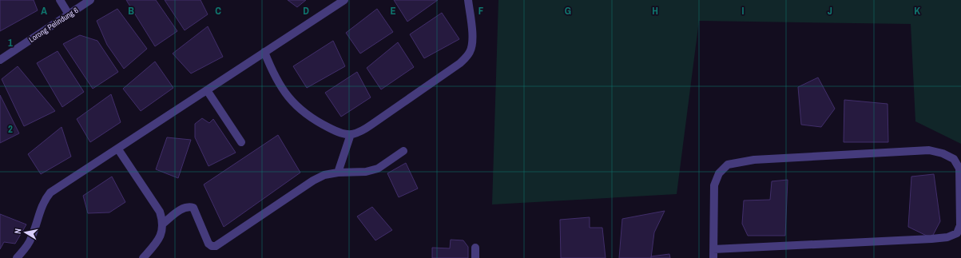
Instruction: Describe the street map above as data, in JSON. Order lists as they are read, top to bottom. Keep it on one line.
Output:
{"streets":{"street":["Lorong Pelindung 6"]},"north":"left","grid":{"columns":["A","B","C","D","E","F","G","H","I","J","K"],"rows":["1","2"]}}
